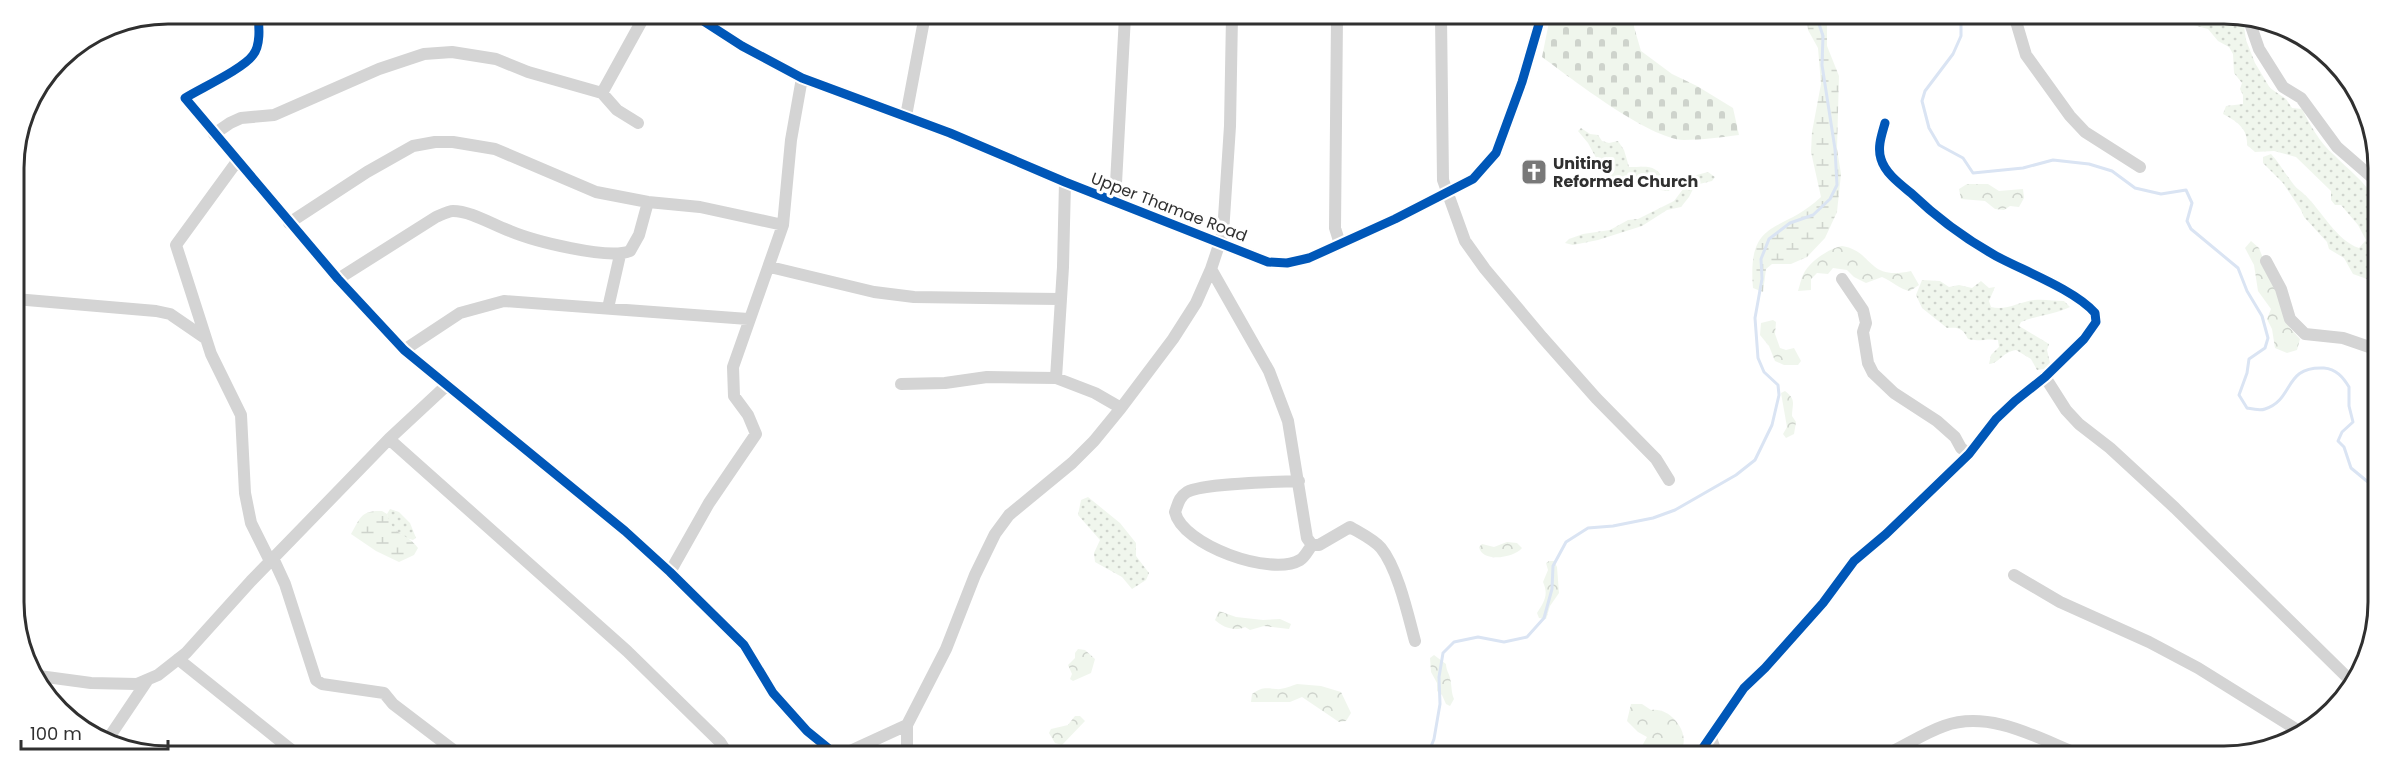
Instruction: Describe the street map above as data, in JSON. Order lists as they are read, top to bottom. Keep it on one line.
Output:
{"streets":{"street":["Upper Thamae Road"]},"places":{"church":["Uniting Reformed Church"]},"scale_bar":"100 m"}
